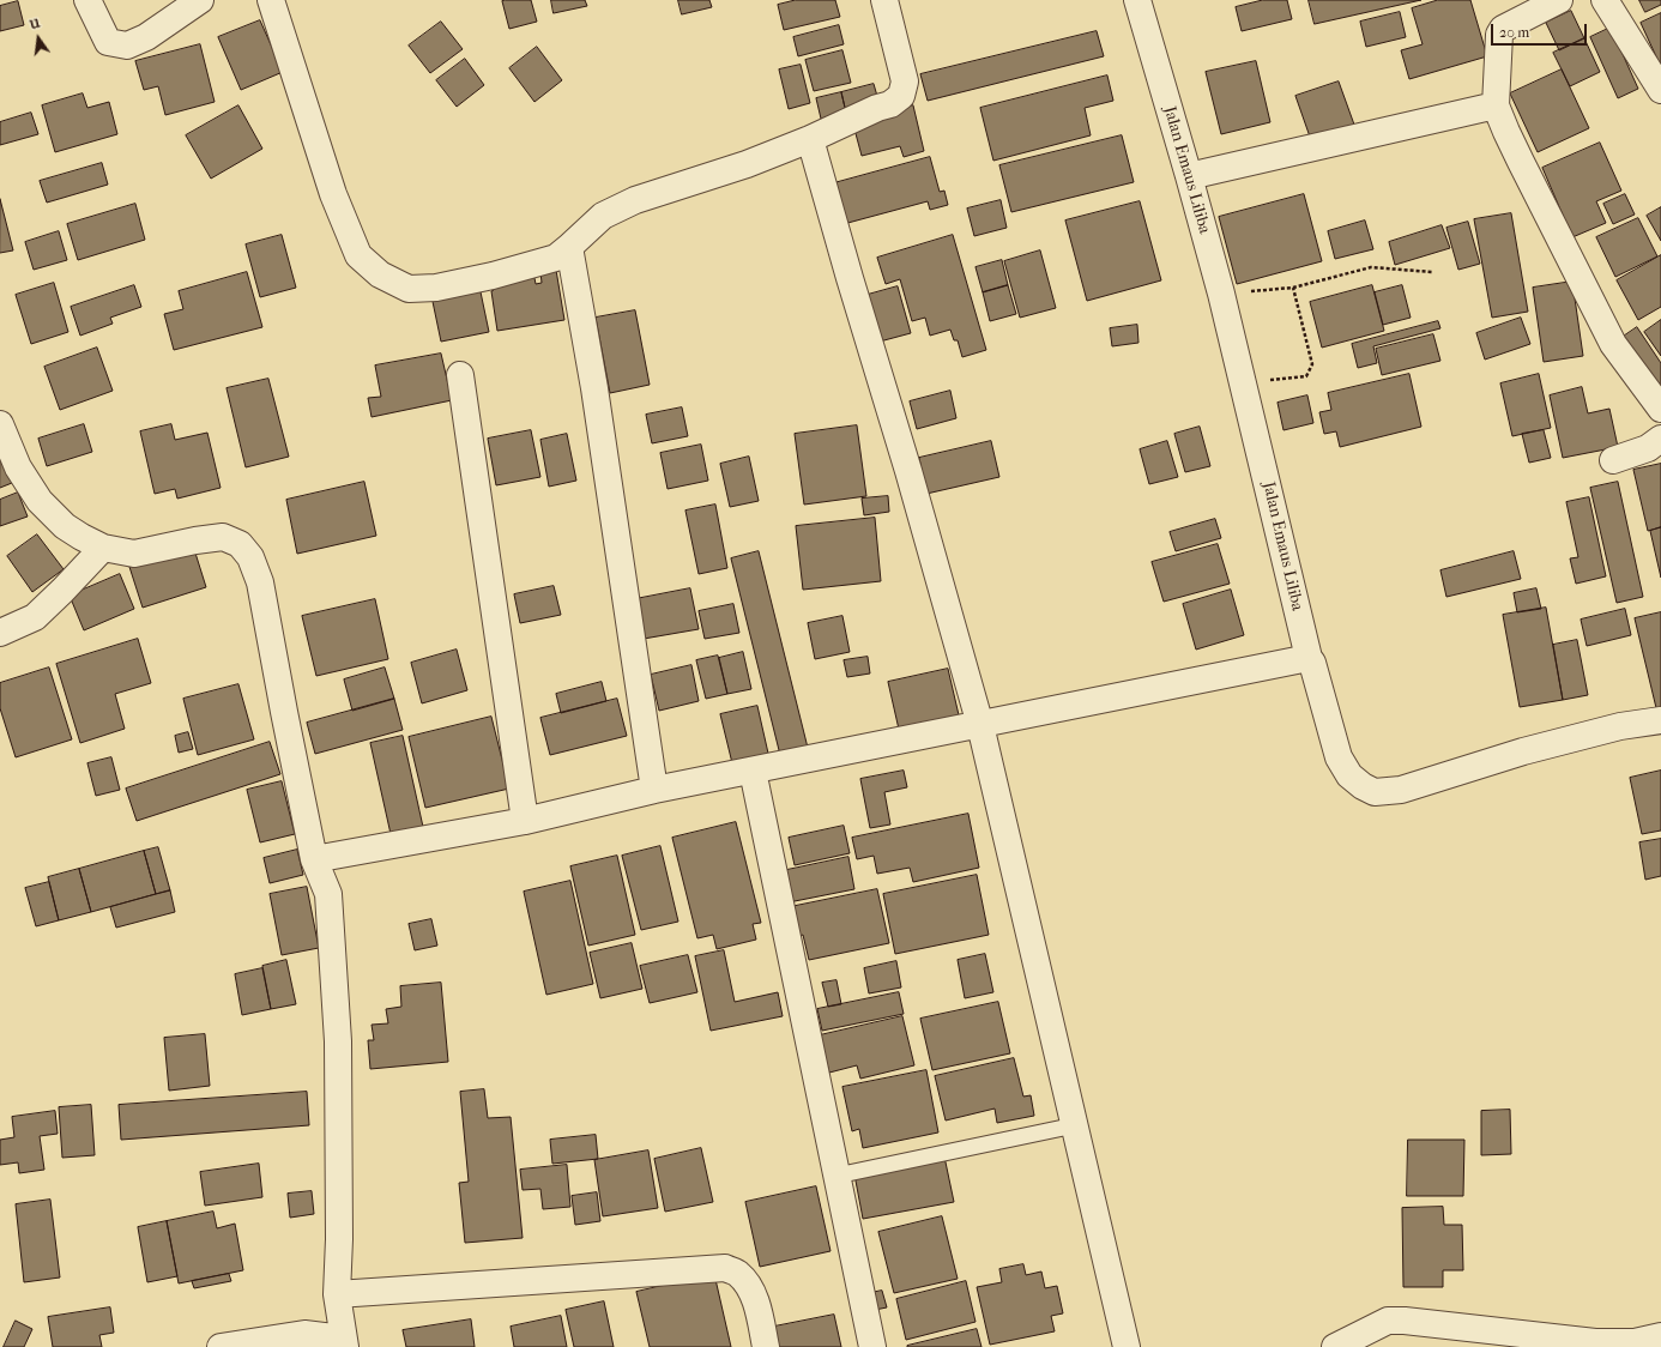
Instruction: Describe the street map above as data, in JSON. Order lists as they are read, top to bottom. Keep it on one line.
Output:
{"streets":{"street":["Jalan Emaus Liliba"]},"scale_bar":"20 m","north":"top"}
